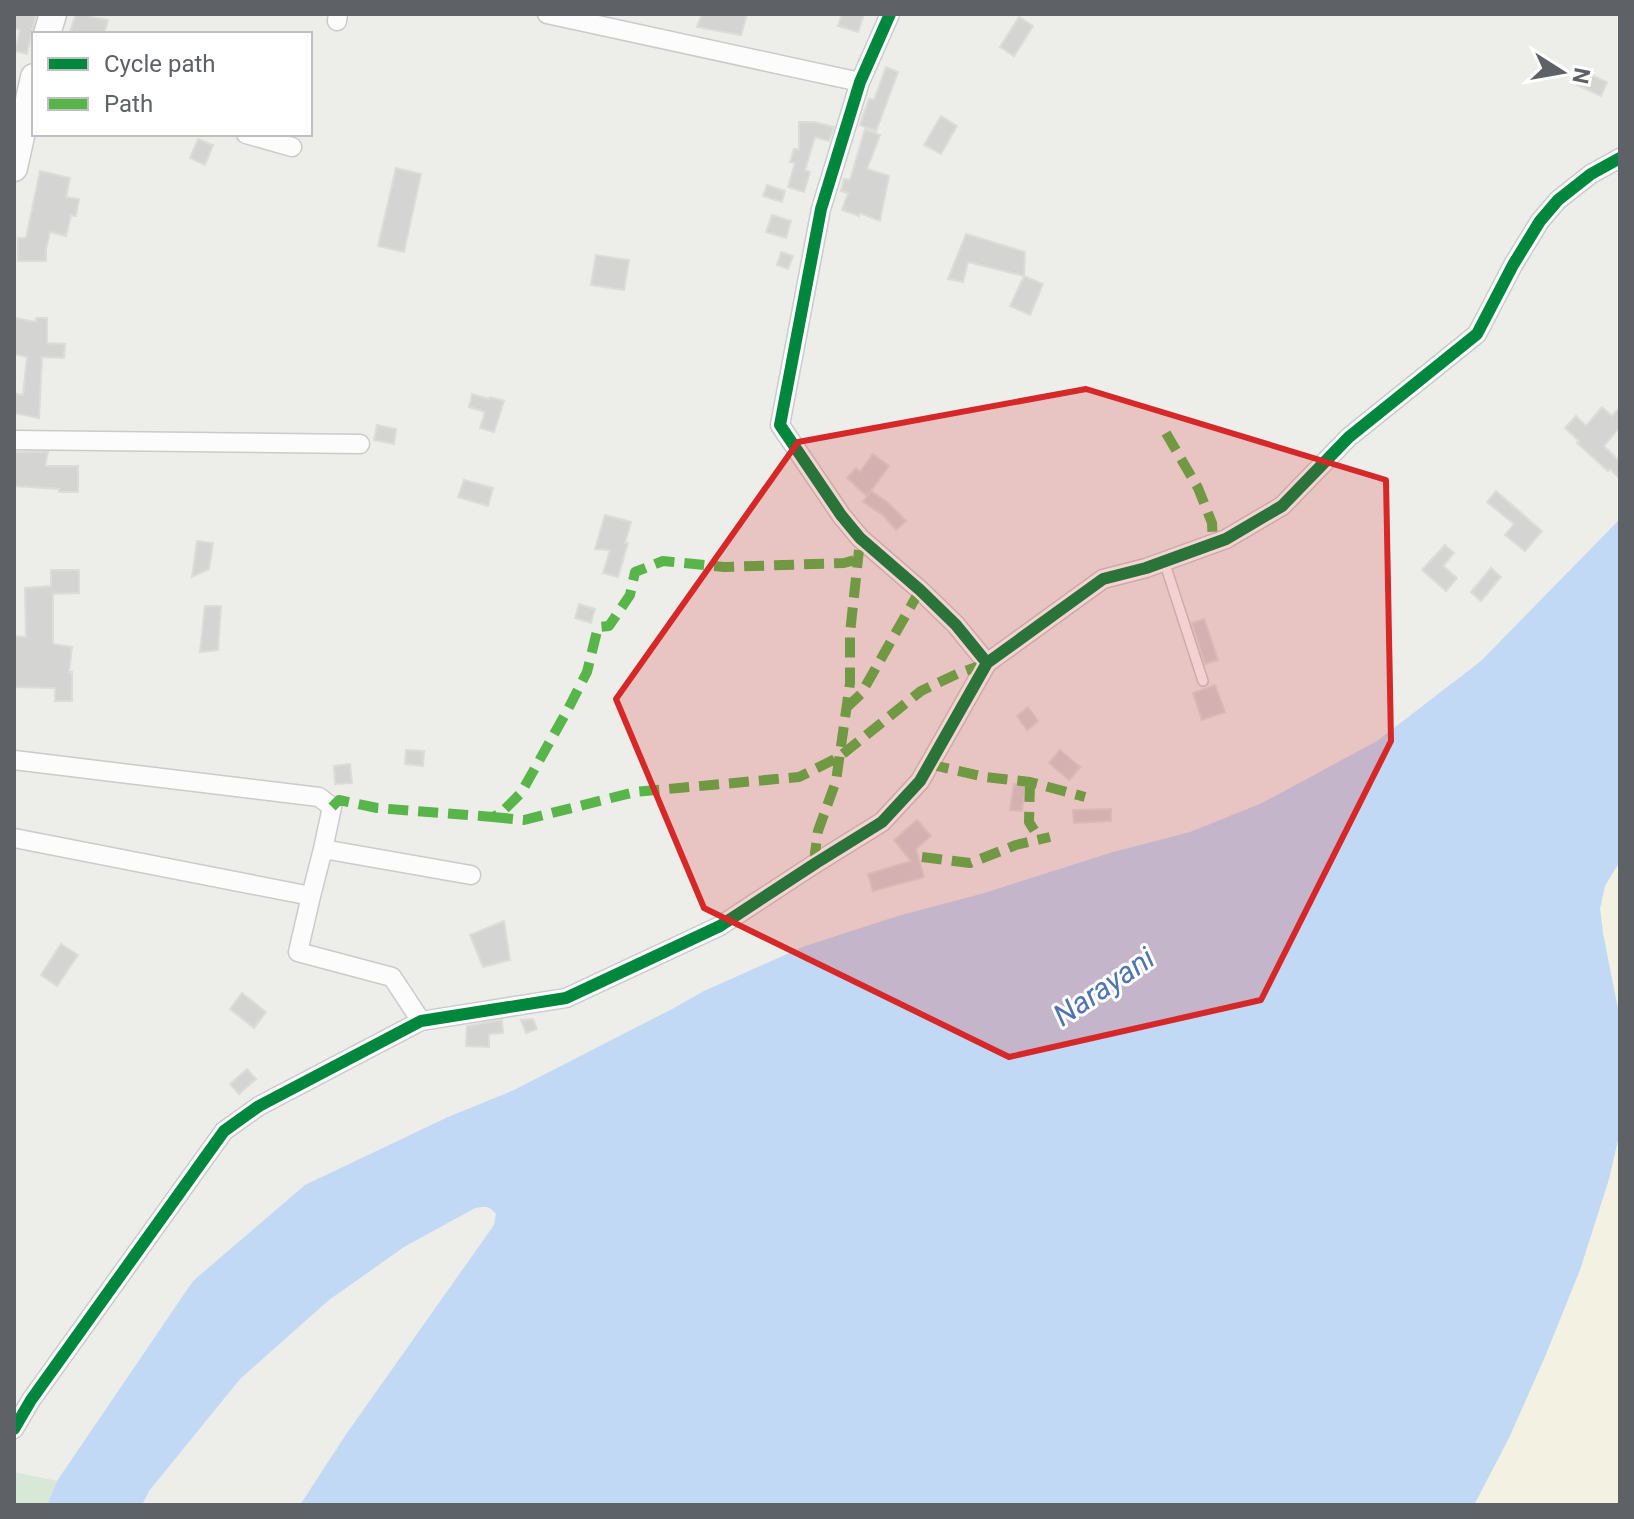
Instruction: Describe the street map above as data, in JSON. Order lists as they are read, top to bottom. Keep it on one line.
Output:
{"water":["Narayani"],"legend":["Cycle path","Path"],"north":"right"}
